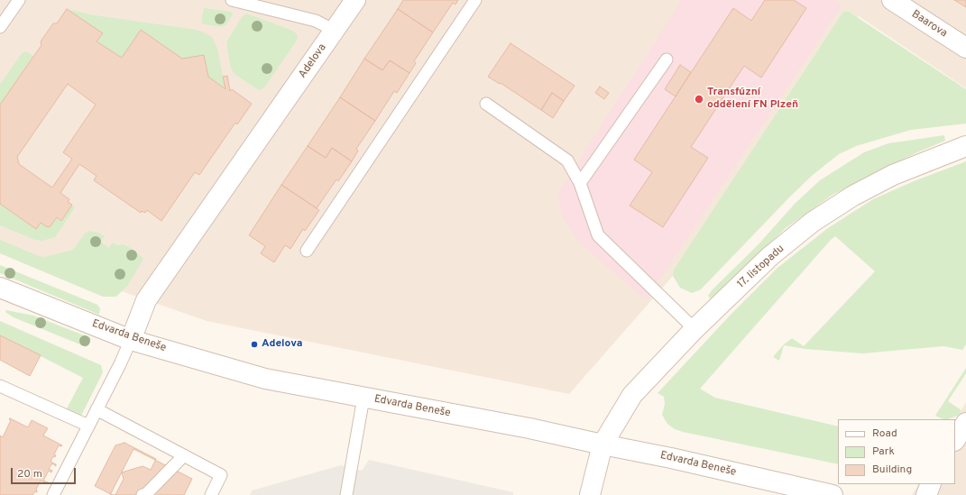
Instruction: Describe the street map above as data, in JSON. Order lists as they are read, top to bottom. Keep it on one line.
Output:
{"streets":{"street":["Baarova","Adelova","17. listopadu","Edvarda Beneše"]},"crossings":[["Adelova","Edvarda Beneše"],["17. listopadu","Edvarda Beneše"]],"places":["Transfúzní oddělení FN Plzeň","Adelova"],"legend":["Road","Park","Building"],"scale_bar":"20 m"}
